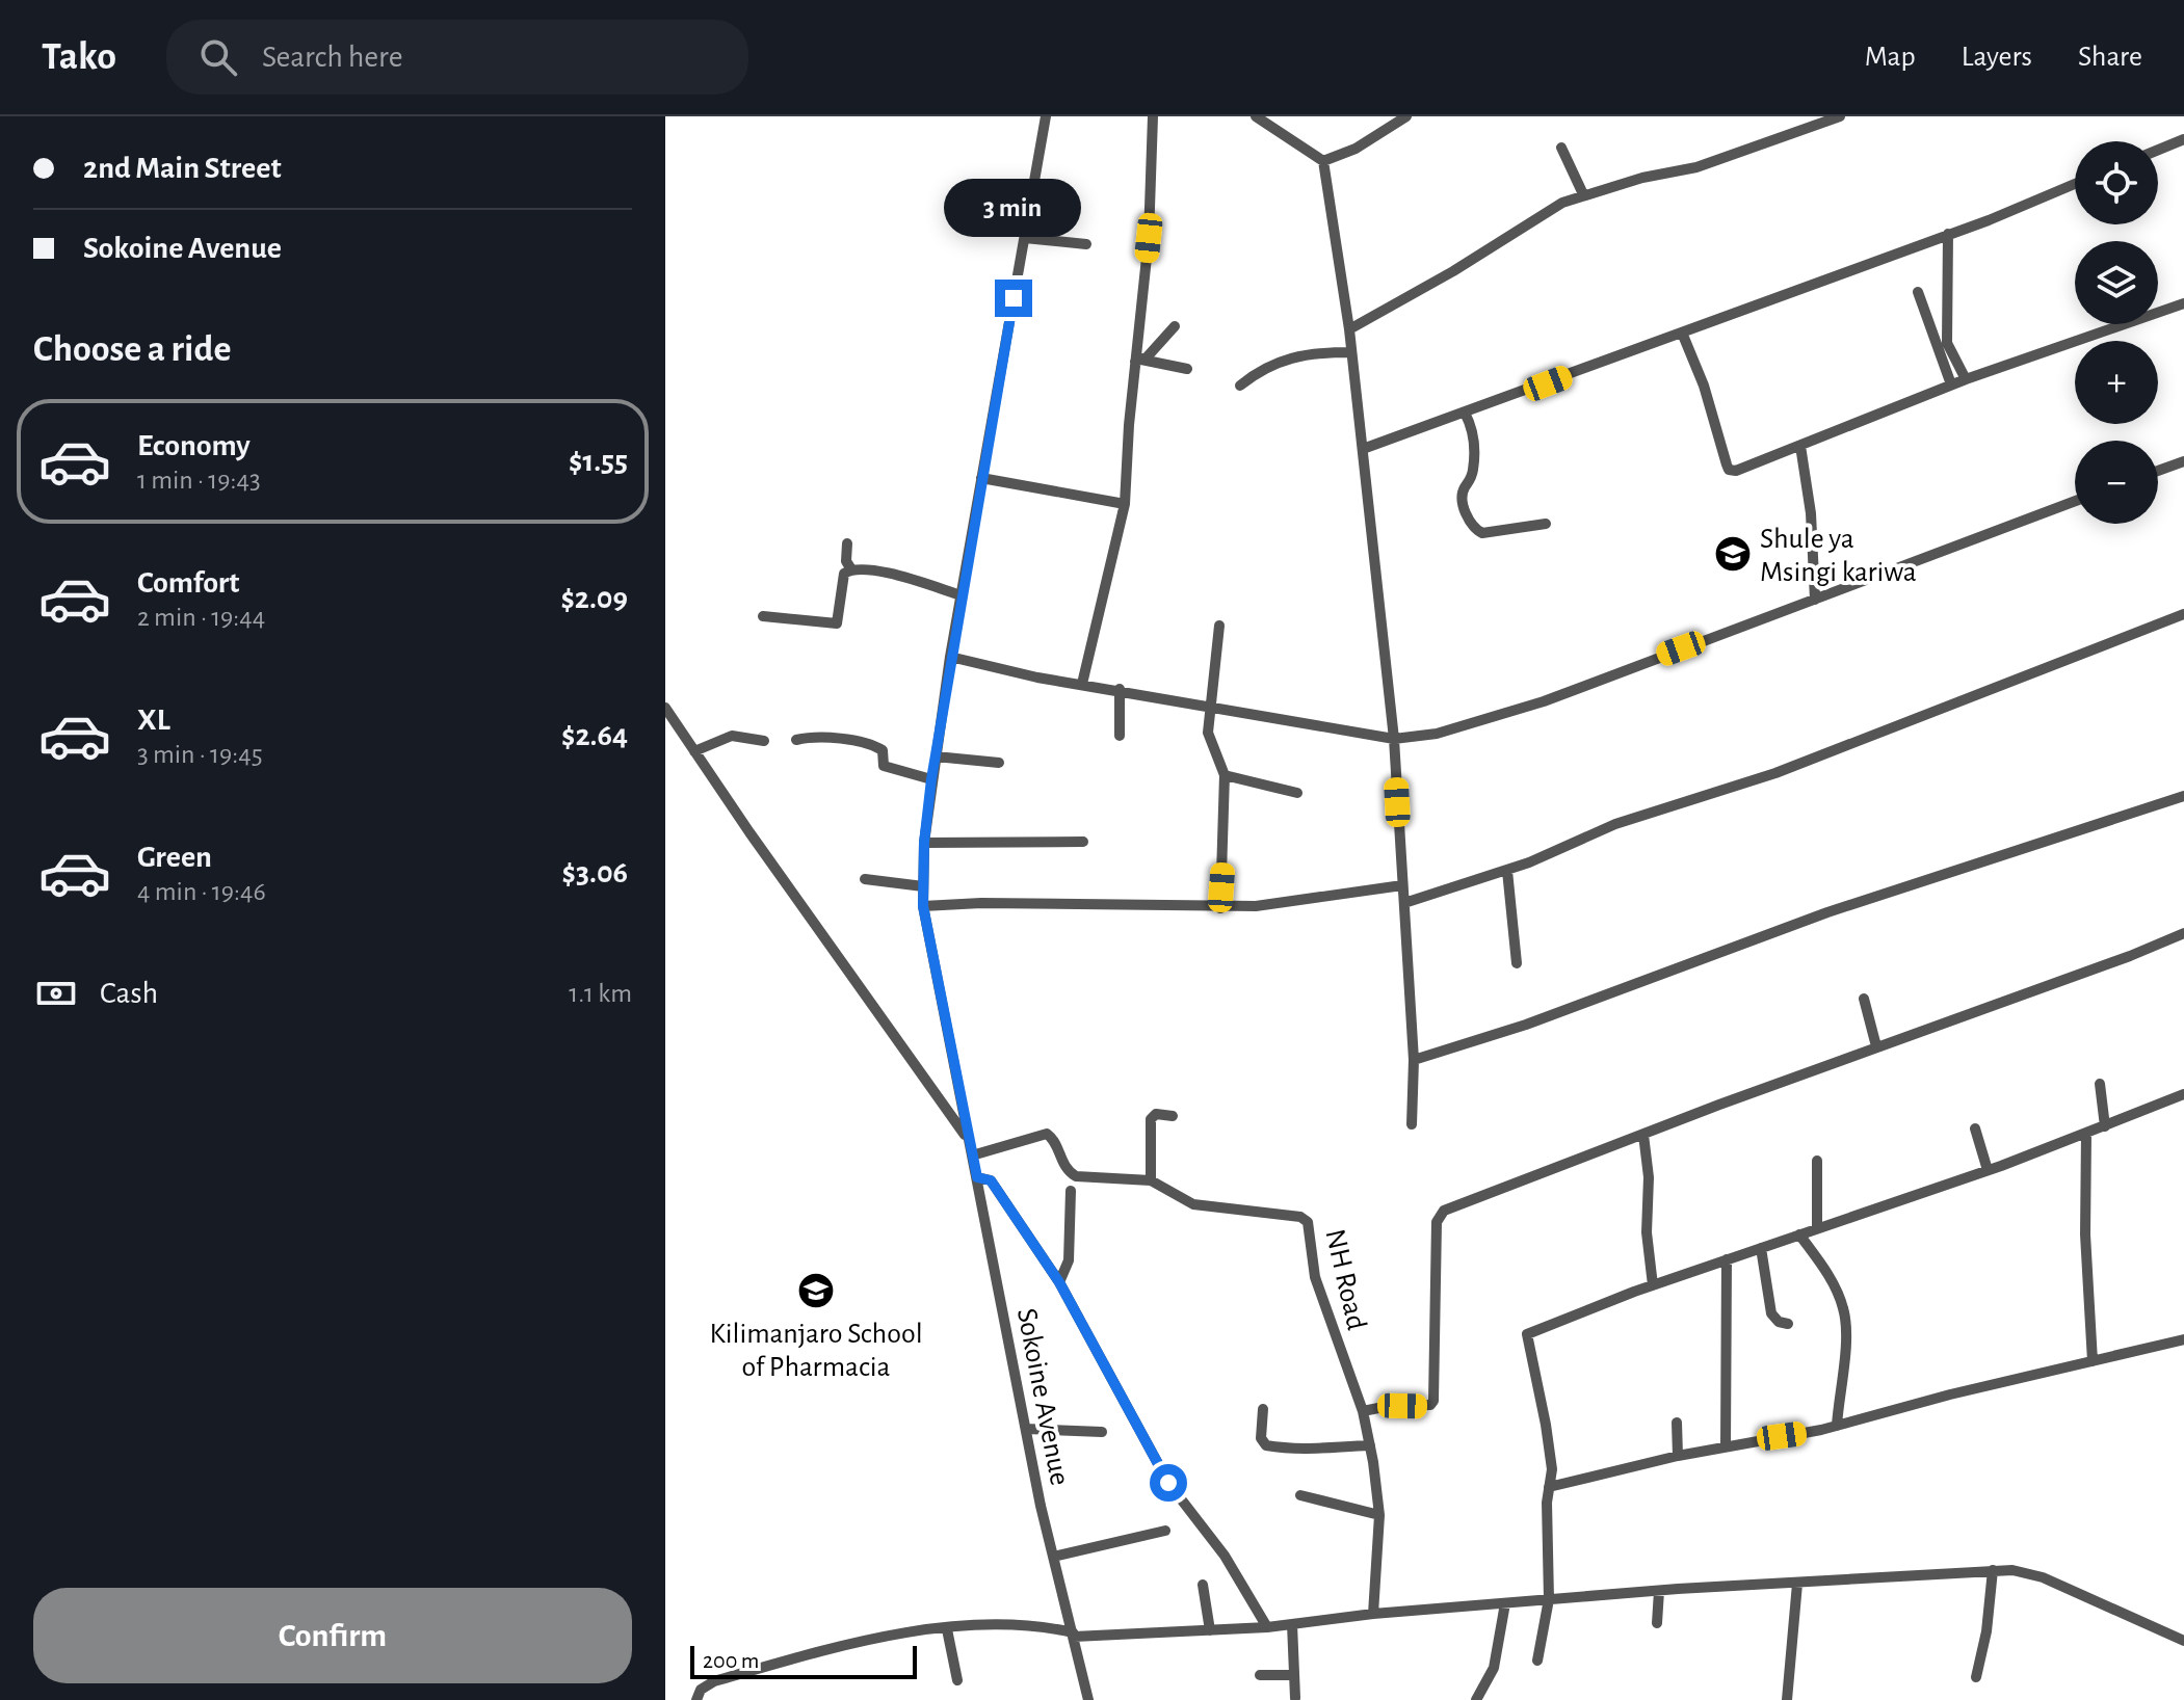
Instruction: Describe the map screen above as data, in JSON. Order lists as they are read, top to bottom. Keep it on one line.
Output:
{"streets":{"street":["NH Road","Sokoine Avenue"]},"crossings":[["NH Road","Sokoine Avenue"]],"places":{"school or university":["Shule ya Msingi kariwa","Kilimanjaro School of Pharmacia"]},"scale_bar":"200 m","page":{"header":"Tako","search":"Search here","nav":["Map","Layers","Share"],"banner":["2nd Main Street","Sokoine Avenue"],"map_buttons":["+","−"],"bubble":"3 min","heading":"Choose a ride","list":[{"name":"Economy","note":"1 min · 19:43","value":"$1.55"},{"name":"Comfort","note":"2 min · 19:44","value":"$2.09"},{"name":"XL","note":"3 min · 19:45","value":"$2.64"},{"name":"Green","note":"4 min · 19:46","value":"$3.06"}],"pay":["Cash","1.1 km"],"buttons":"Confirm","scale":"200 m"}}
